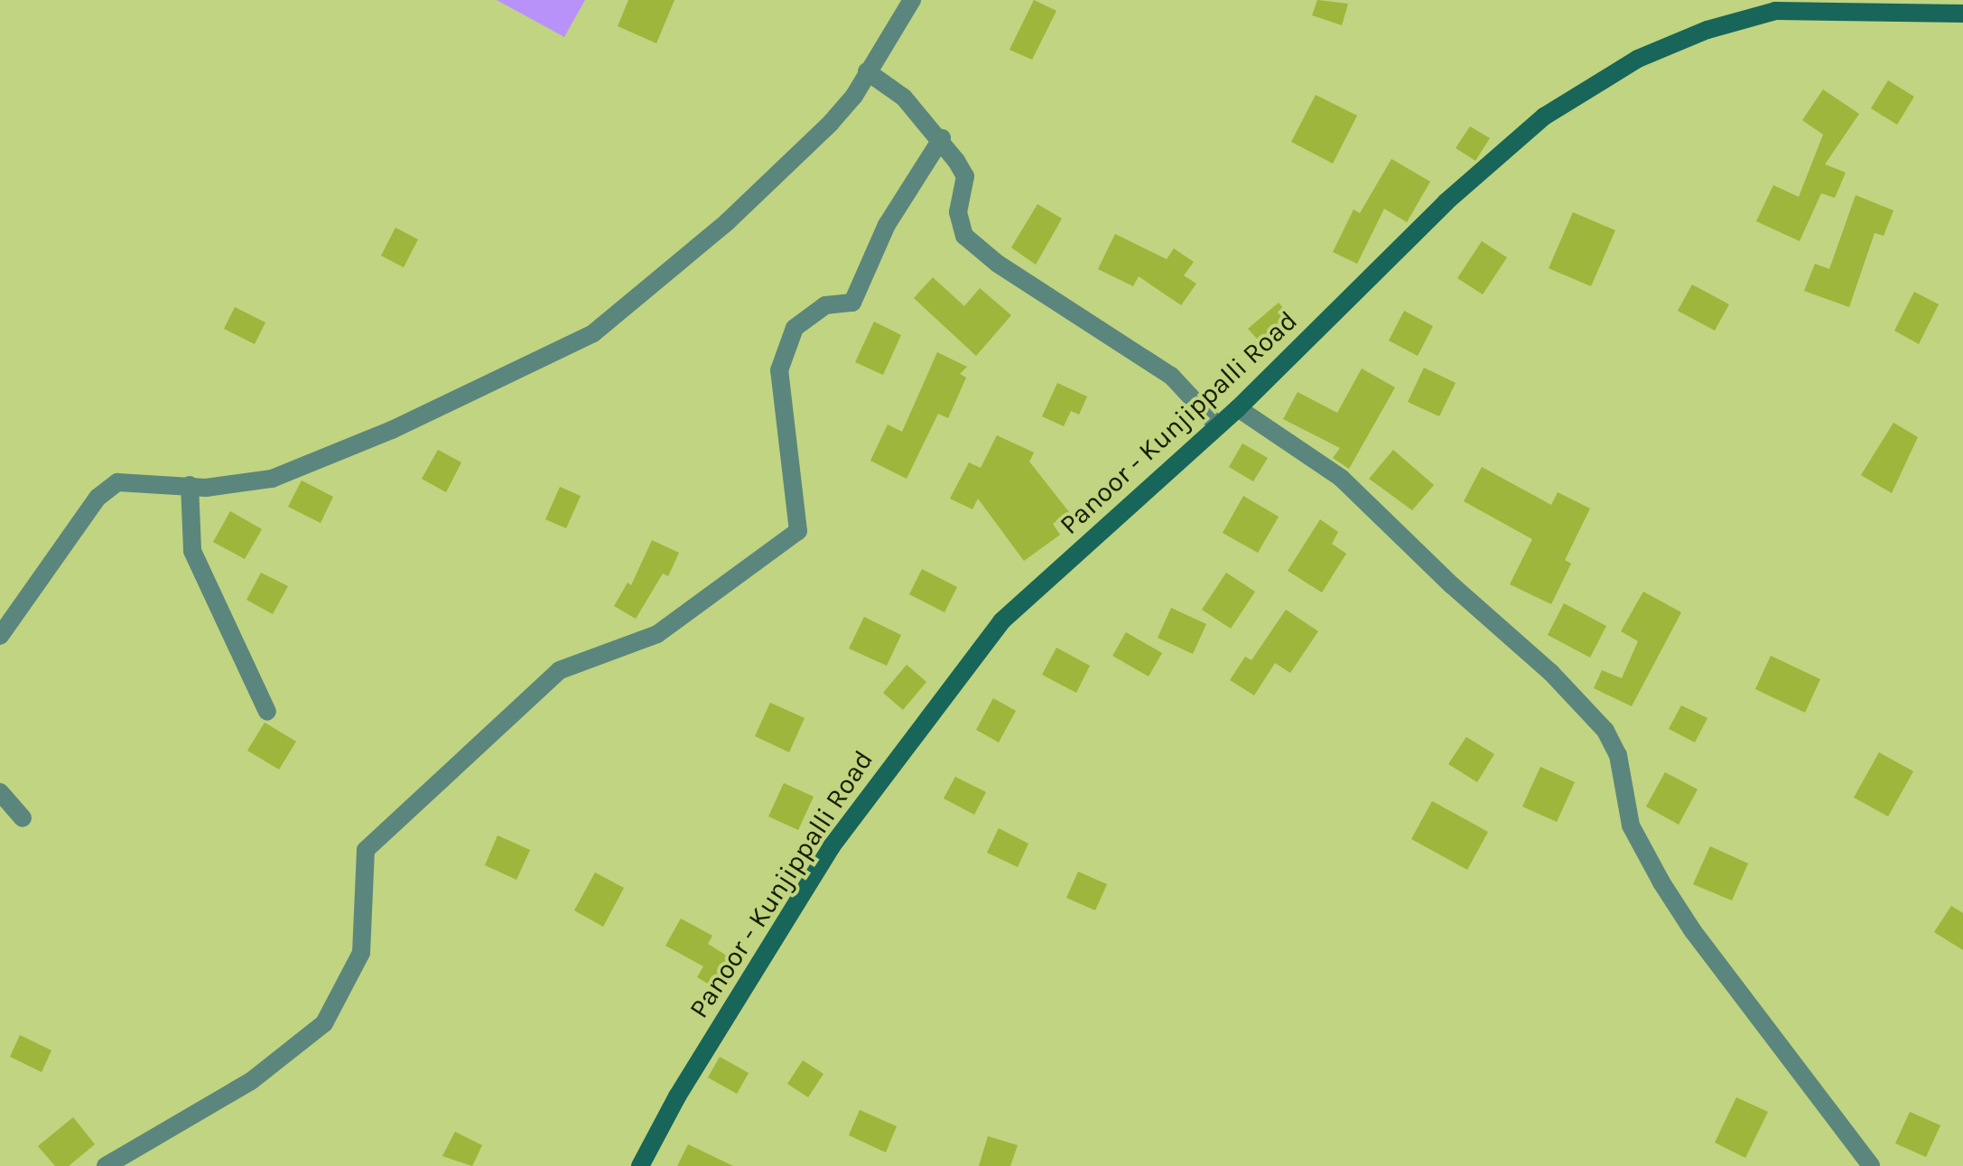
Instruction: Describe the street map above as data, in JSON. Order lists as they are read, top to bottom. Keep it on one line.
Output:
{"streets":{"main road":["Panoor - Kunjippalli Road"]}}
